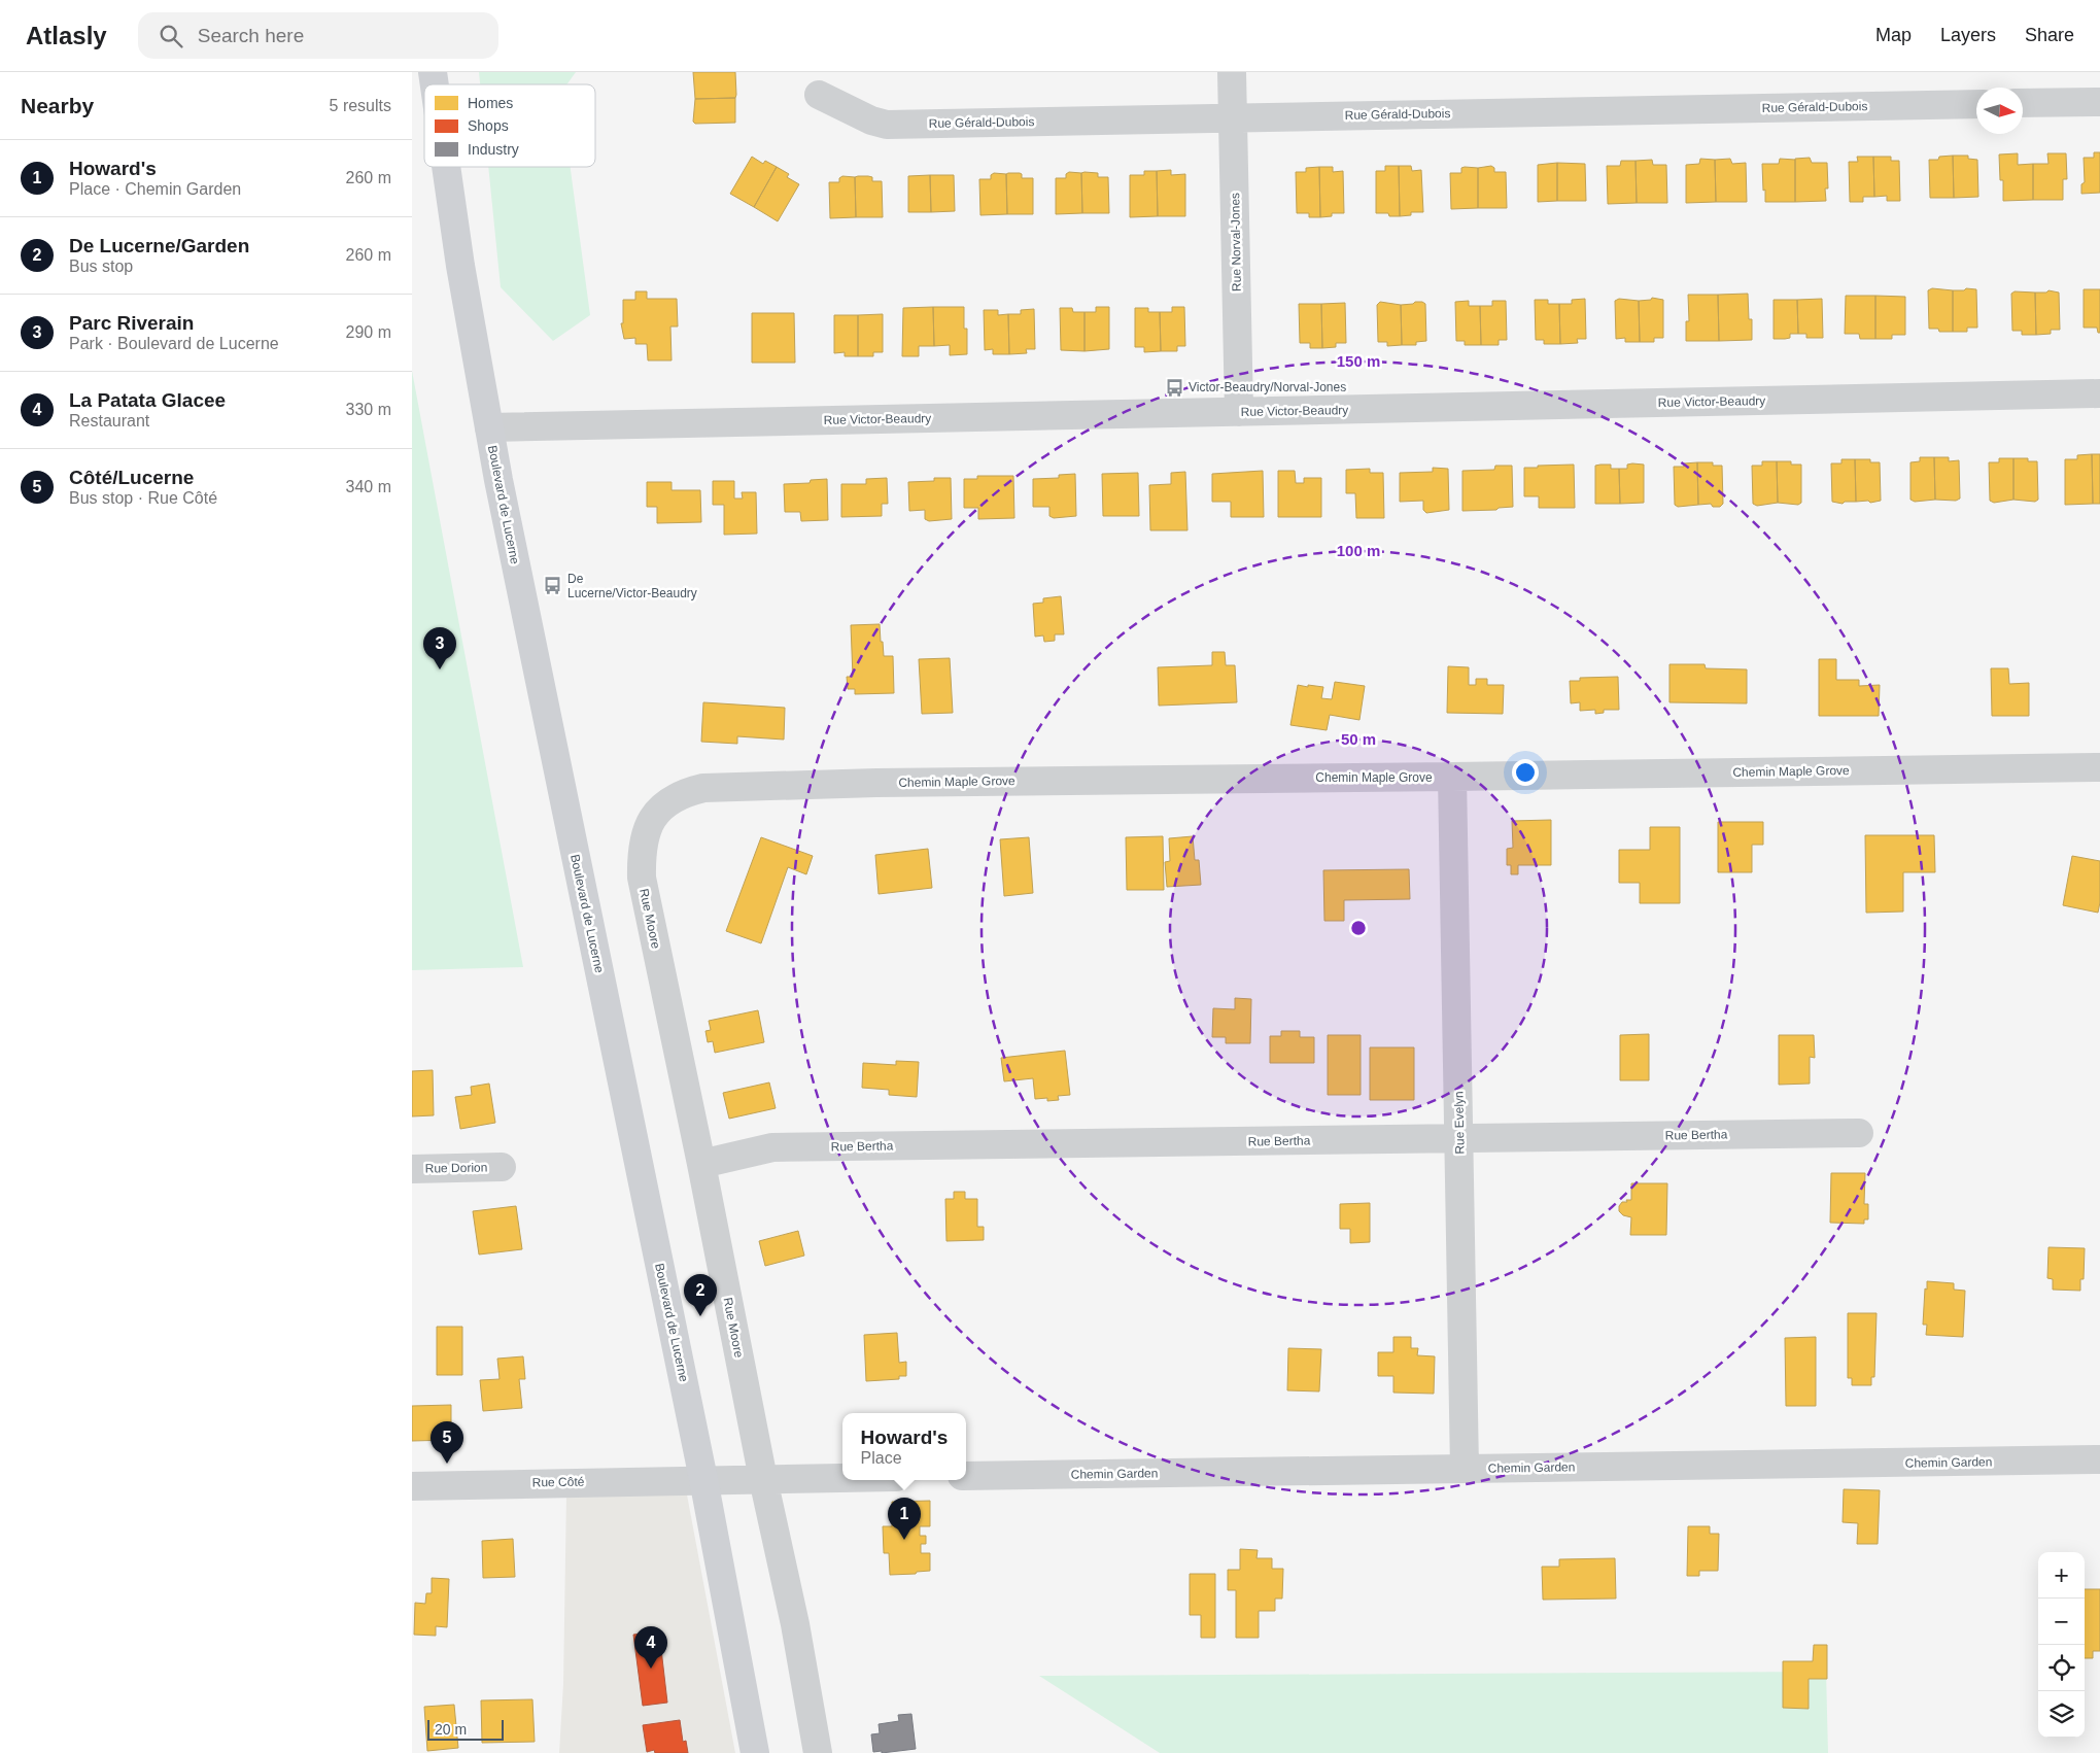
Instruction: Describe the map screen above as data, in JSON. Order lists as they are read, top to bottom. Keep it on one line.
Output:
{"streets":{"main road":["Boulevard de Lucerne"],"street":["Rue Gérald-Dubois","Rue Norval-Jones","Rue Victor-Beaudry","Chemin Maple Grove","Rue Moore","Rue Evelyn","Rue Bertha","Rue Dorion","Chemin Garden","Rue Côté"]},"crossings":[["Rue Gérald-Dubois","Rue Norval-Jones"],["Rue Norval-Jones","Rue Victor-Beaudry"],["Rue Victor-Beaudry","Boulevard de Lucerne"],["Boulevard de Lucerne","Rue Côté"],["Chemin Maple Grove","Rue Moore"],["Chemin Maple Grove","Rue Evelyn"],["Rue Moore","Rue Bertha"],["Rue Evelyn","Rue Bertha"],["Rue Evelyn","Chemin Garden"]],"places":{"bus stop":["Victor-Beaudry/Norval-Jones","De Lucerne/Victor-Beaudry"]},"legend":["Homes","Shops","Industry"],"scale_bar":"20 m","north":"right","page":{"header":"Atlasly","search":"Search here","nav":["Map","Layers","Share"],"heading":["Nearby","5 results"],"list":[{"mark":"1","name":"Howard's","note":"Place · Chemin Garden","value":"260 m"},{"mark":"2","name":"De Lucerne/Garden","note":"Bus stop","value":"260 m"},{"mark":"3","name":"Parc Riverain","note":"Park · Boulevard de Lucerne","value":"290 m"},{"mark":"4","name":"La Patata Glacee","note":"Restaurant","value":"330 m"},{"mark":"5","name":"Côté/Lucerne","note":"Bus stop · Rue Côté","value":"340 m"}],"pins":["3","2","5","1","4"],"popup":["Howard's","Place"],"map_buttons":["+","−"],"scale":"20 m"},"rings":["150 m","100 m","50 m"]}
